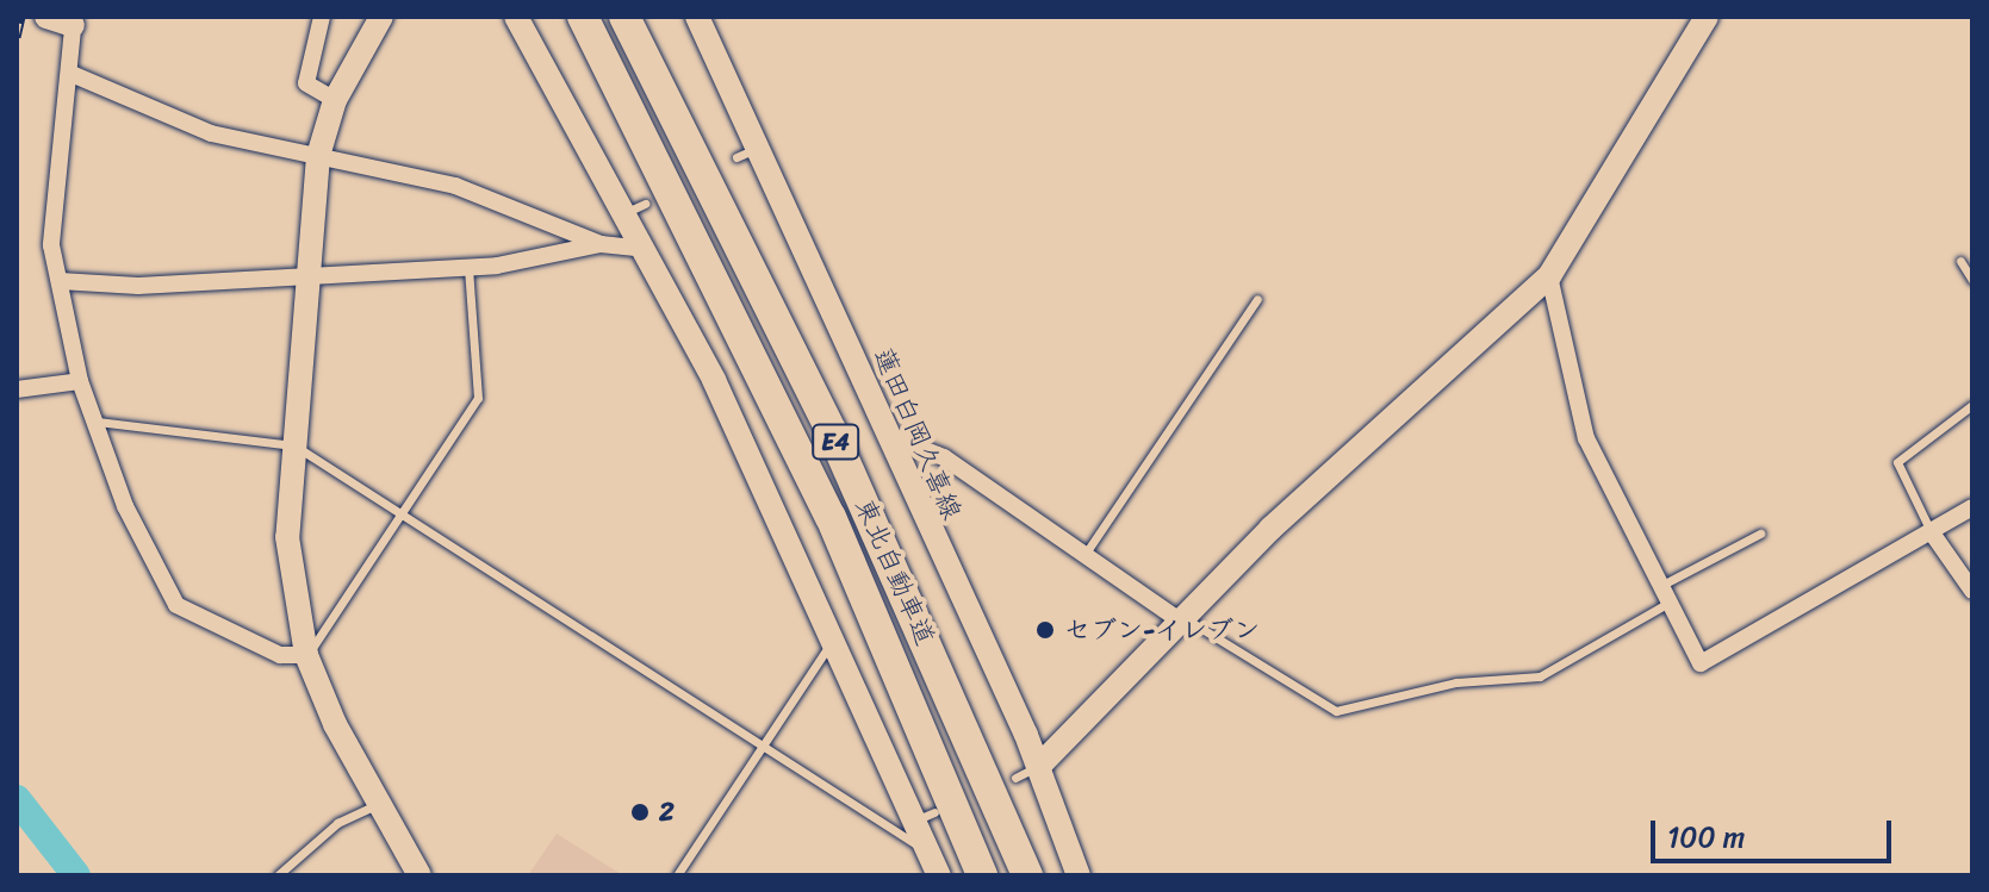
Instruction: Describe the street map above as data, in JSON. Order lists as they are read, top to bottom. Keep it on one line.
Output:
{"streets":{"highway":["E4","東北自動車道"],"street":["蓮田白岡久喜線"]},"places":["セブン-イレブン","2"],"scale_bar":"100 m"}
